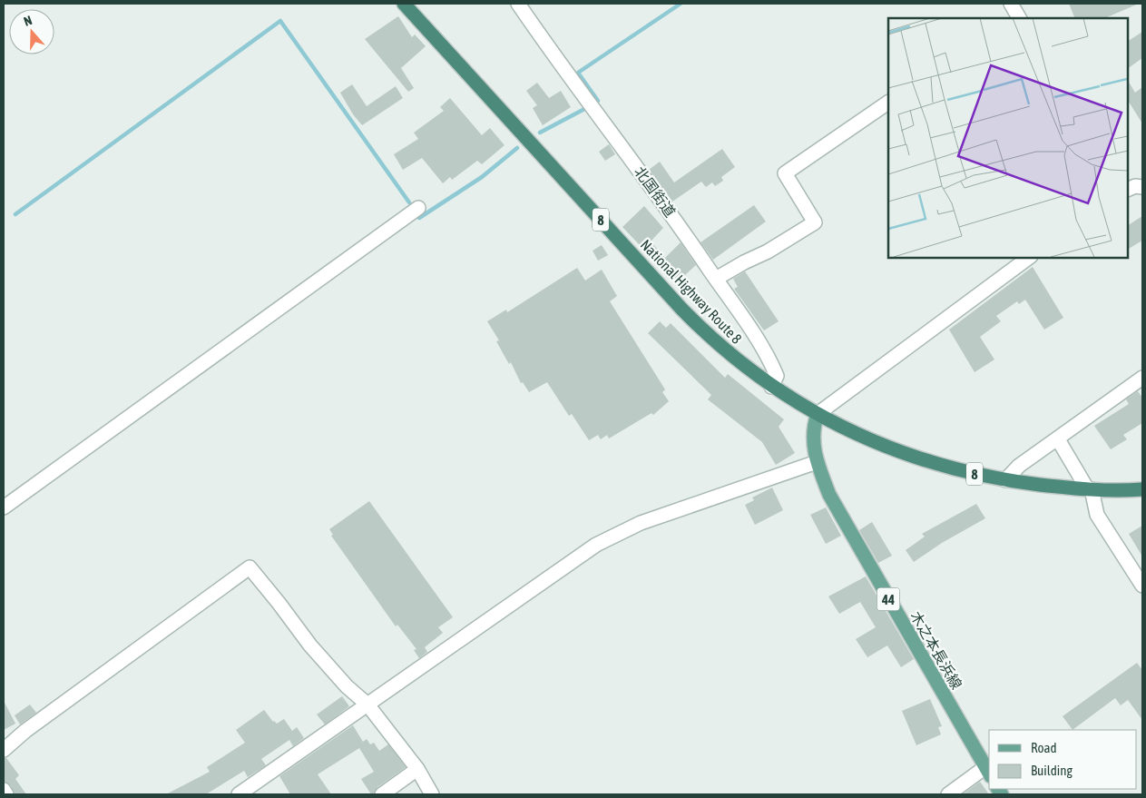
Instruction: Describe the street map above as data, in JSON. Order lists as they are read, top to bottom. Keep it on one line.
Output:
{"streets":{"highway":["8","National Highway Route 8"],"main road":["44","木之本長浜線"],"street":["北国街道"]},"crossings":[["北国街道","National Highway Route 8"],["National Highway Route 8","木之本長浜線"]],"legend":["Road","Building"],"north":"top"}
